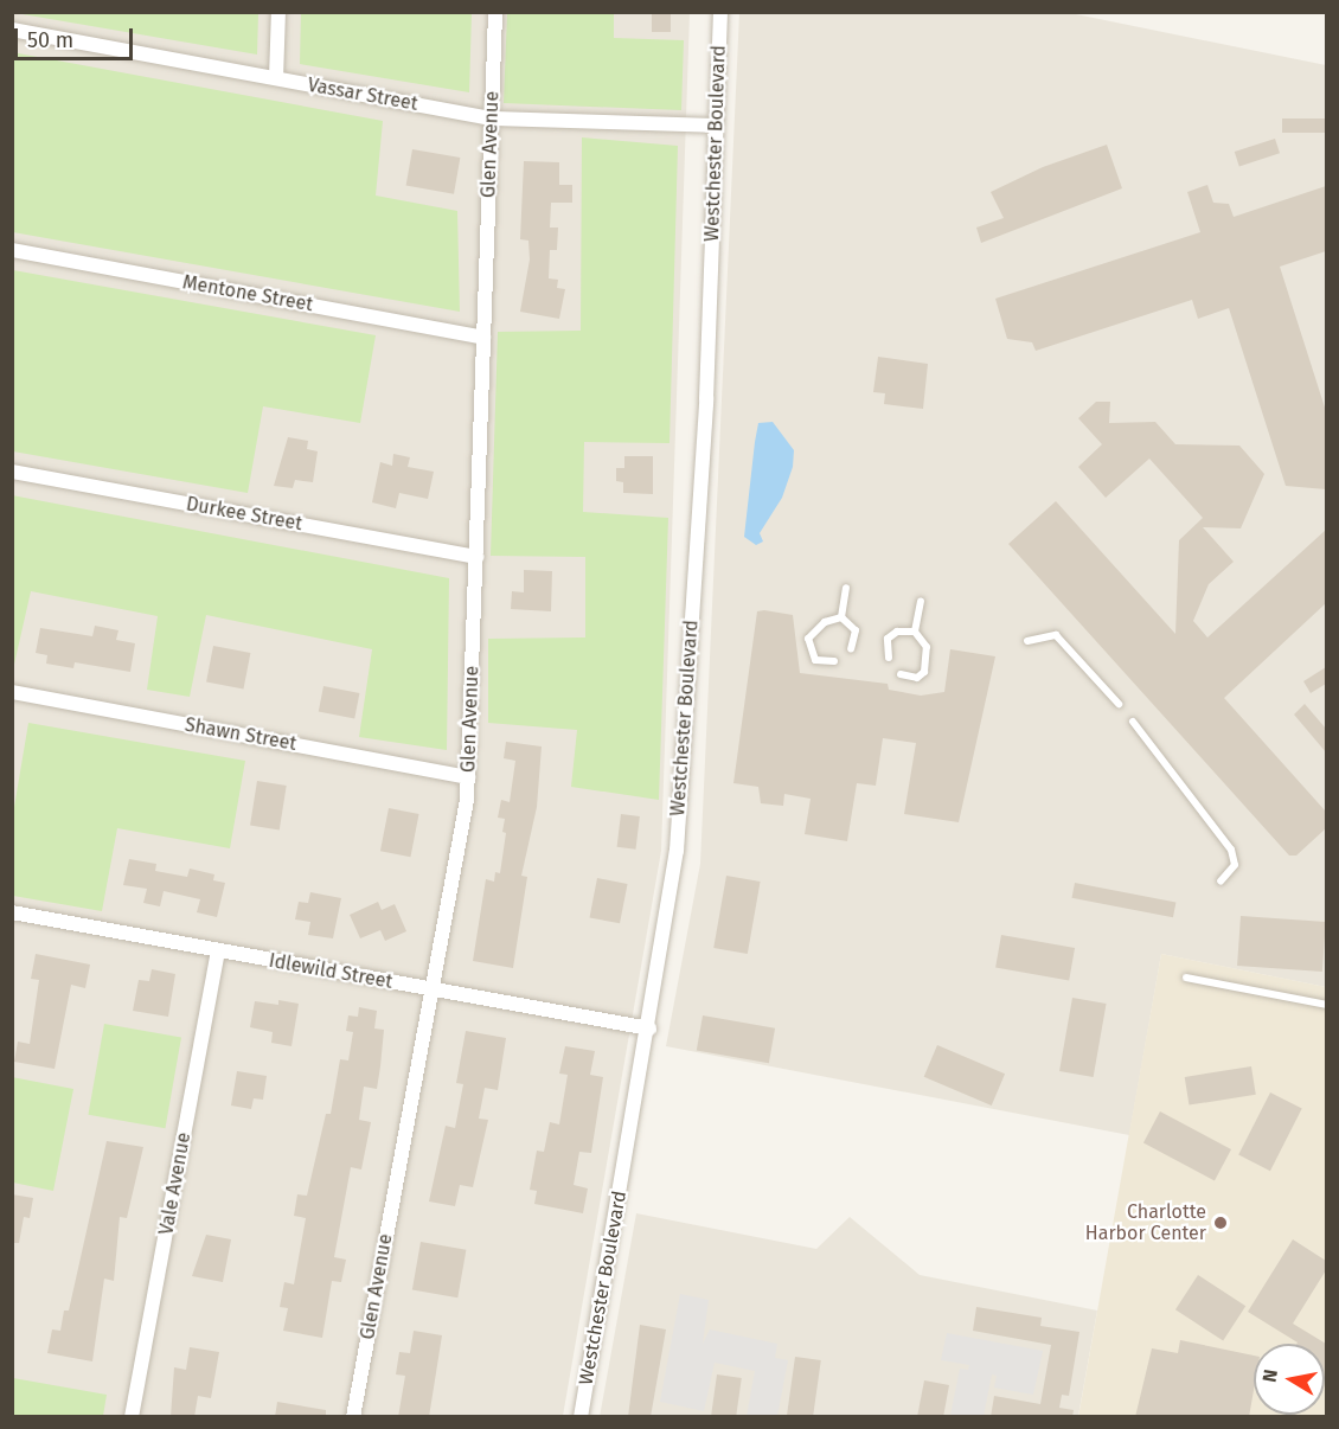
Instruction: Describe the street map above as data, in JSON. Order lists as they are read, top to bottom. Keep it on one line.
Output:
{"streets":{"street":["Vassar Street","Westchester Boulevard","Glen Avenue","Mentone Street","Durkee Street","Shawn Street","Idlewild Street","Vale Avenue"]},"crossings":[["Vassar Street","Westchester Boulevard"],["Vassar Street","Glen Avenue"],["Westchester Boulevard","Idlewild Street"],["Glen Avenue","Mentone Street"],["Glen Avenue","Durkee Street"],["Glen Avenue","Shawn Street"],["Glen Avenue","Idlewild Street"],["Idlewild Street","Vale Avenue"]],"places":["Charlotte Harbor Center"],"scale_bar":"50 m","north":"left"}
